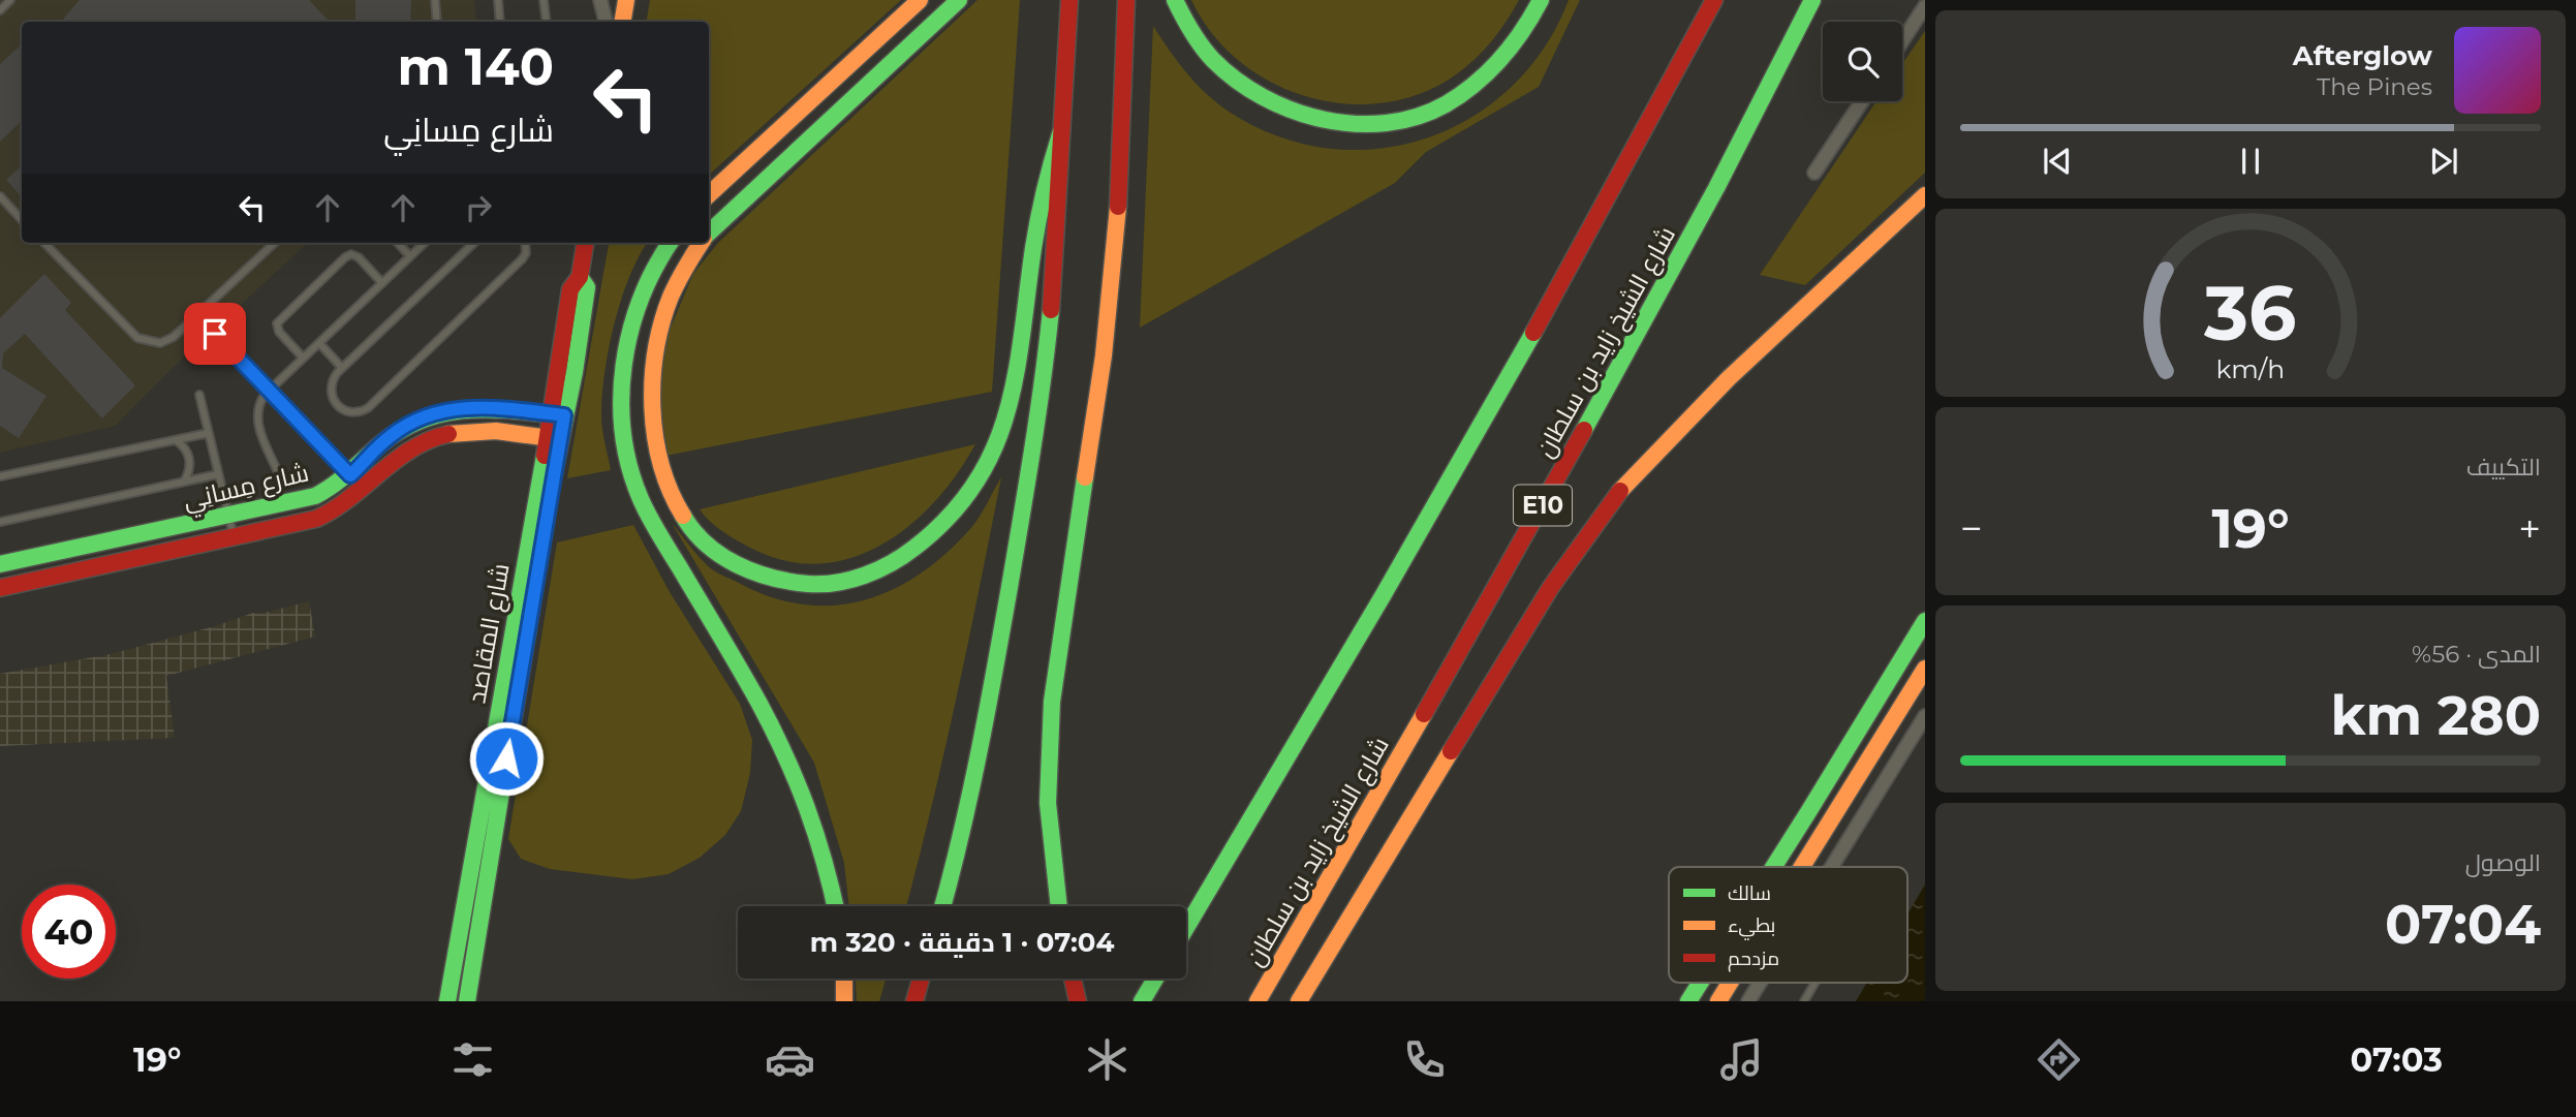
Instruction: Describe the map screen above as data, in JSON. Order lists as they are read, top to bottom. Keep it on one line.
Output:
{"streets":{"main road":["شارع الشيخ زايد بن سلطان","شارع مِسانِي","E10","شارع المقاصد"]},"crossings":[["شارع مِسانِي","شارع المقاصد"]],"legend":["سالك","بطيء","مزدحم"],"page":{"turn":["140 m","شارع مِسانِي"],"song":["Afterglow","The Pines"],"tile":["التكييف",["المدى · 56%","280 km"],["الوصول","07:04"]],"heat":["−","19°","+"],"limit":"40","trip":"07:04 · 1 دقيقة · 320 m","tabs":["07:03","19°"],"gauge":["36","km/h"]}}
